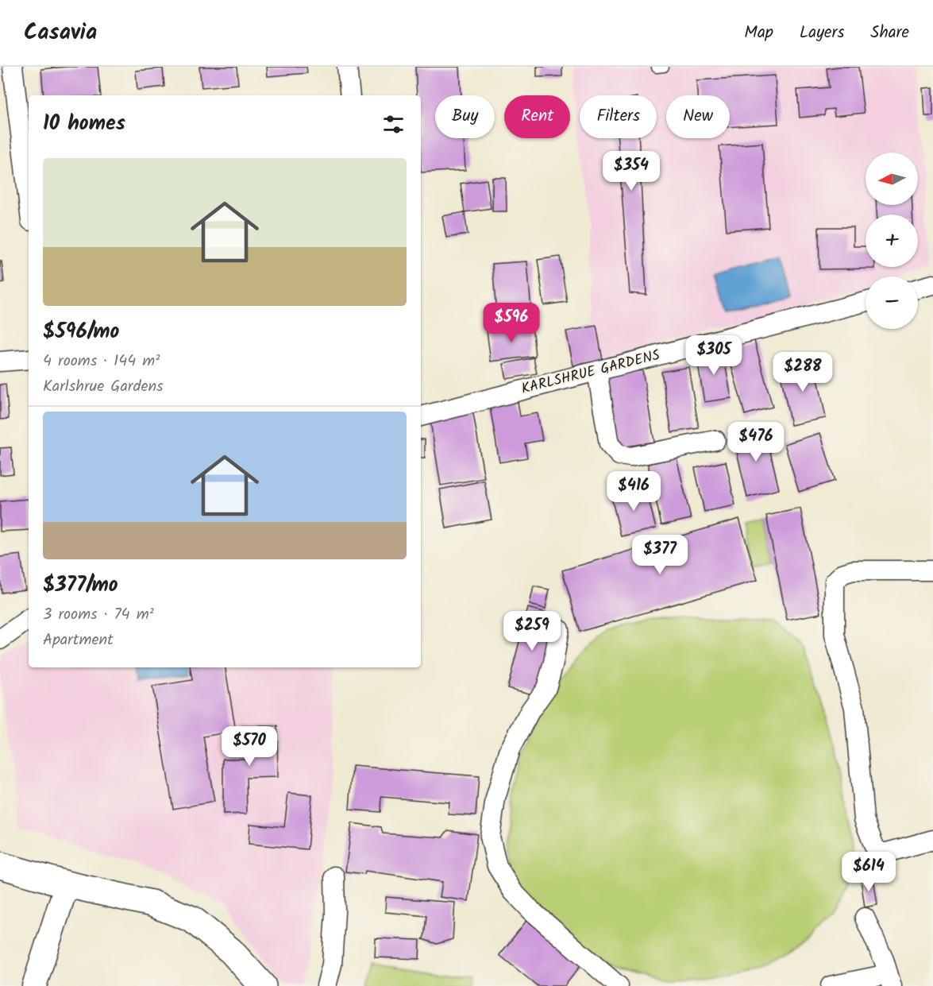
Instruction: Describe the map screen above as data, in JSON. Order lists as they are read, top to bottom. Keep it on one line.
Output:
{"streets":{"street":["KARLSHRUE GARDENS"]},"north":"left","page":{"header":"Casavia","nav":["Map","Layers","Share"],"chip":["Buy","Rent","Filters","New"],"heading":"10 homes","price":["$354","$596","$305","$288","$476","$416","$377","$259","$570","$614"],"map_buttons":["+","−"],"list":[{"name":"$596/mo","note":"4 rooms · 144 m² · Karlshrue Gardens"},{"name":"$377/mo","note":"3 rooms · 74 m² · Apartment"}]}}
